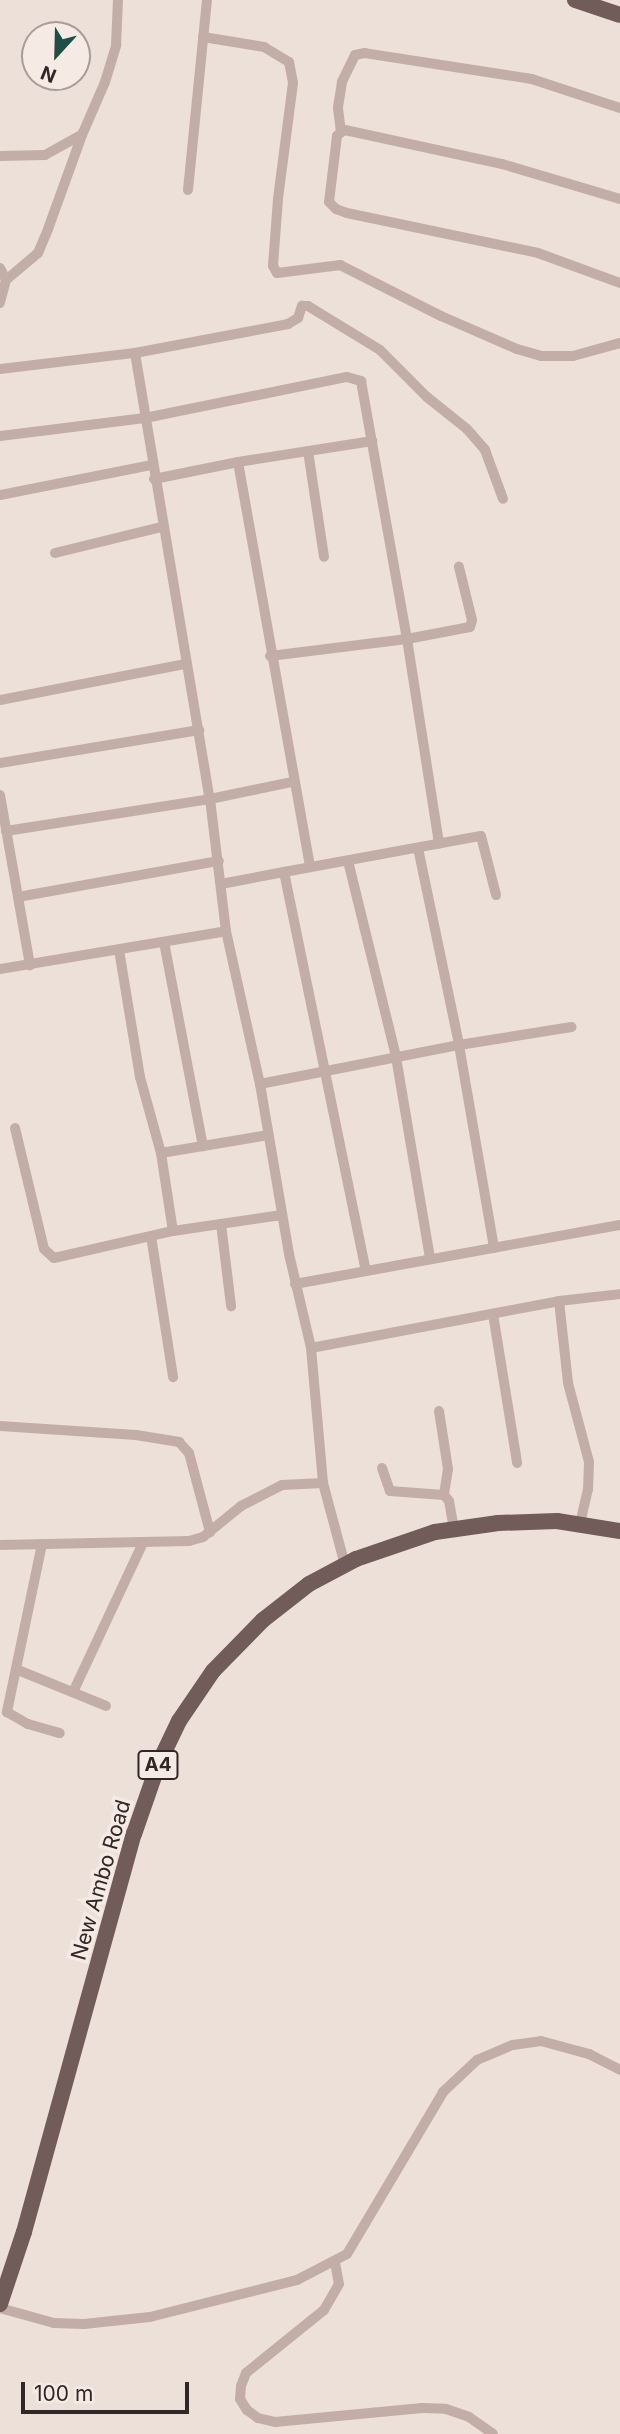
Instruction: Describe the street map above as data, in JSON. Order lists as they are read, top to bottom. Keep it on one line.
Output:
{"streets":{"main road":["A4","New Ambo Road"]},"scale_bar":"100 m","north":"bottom"}
